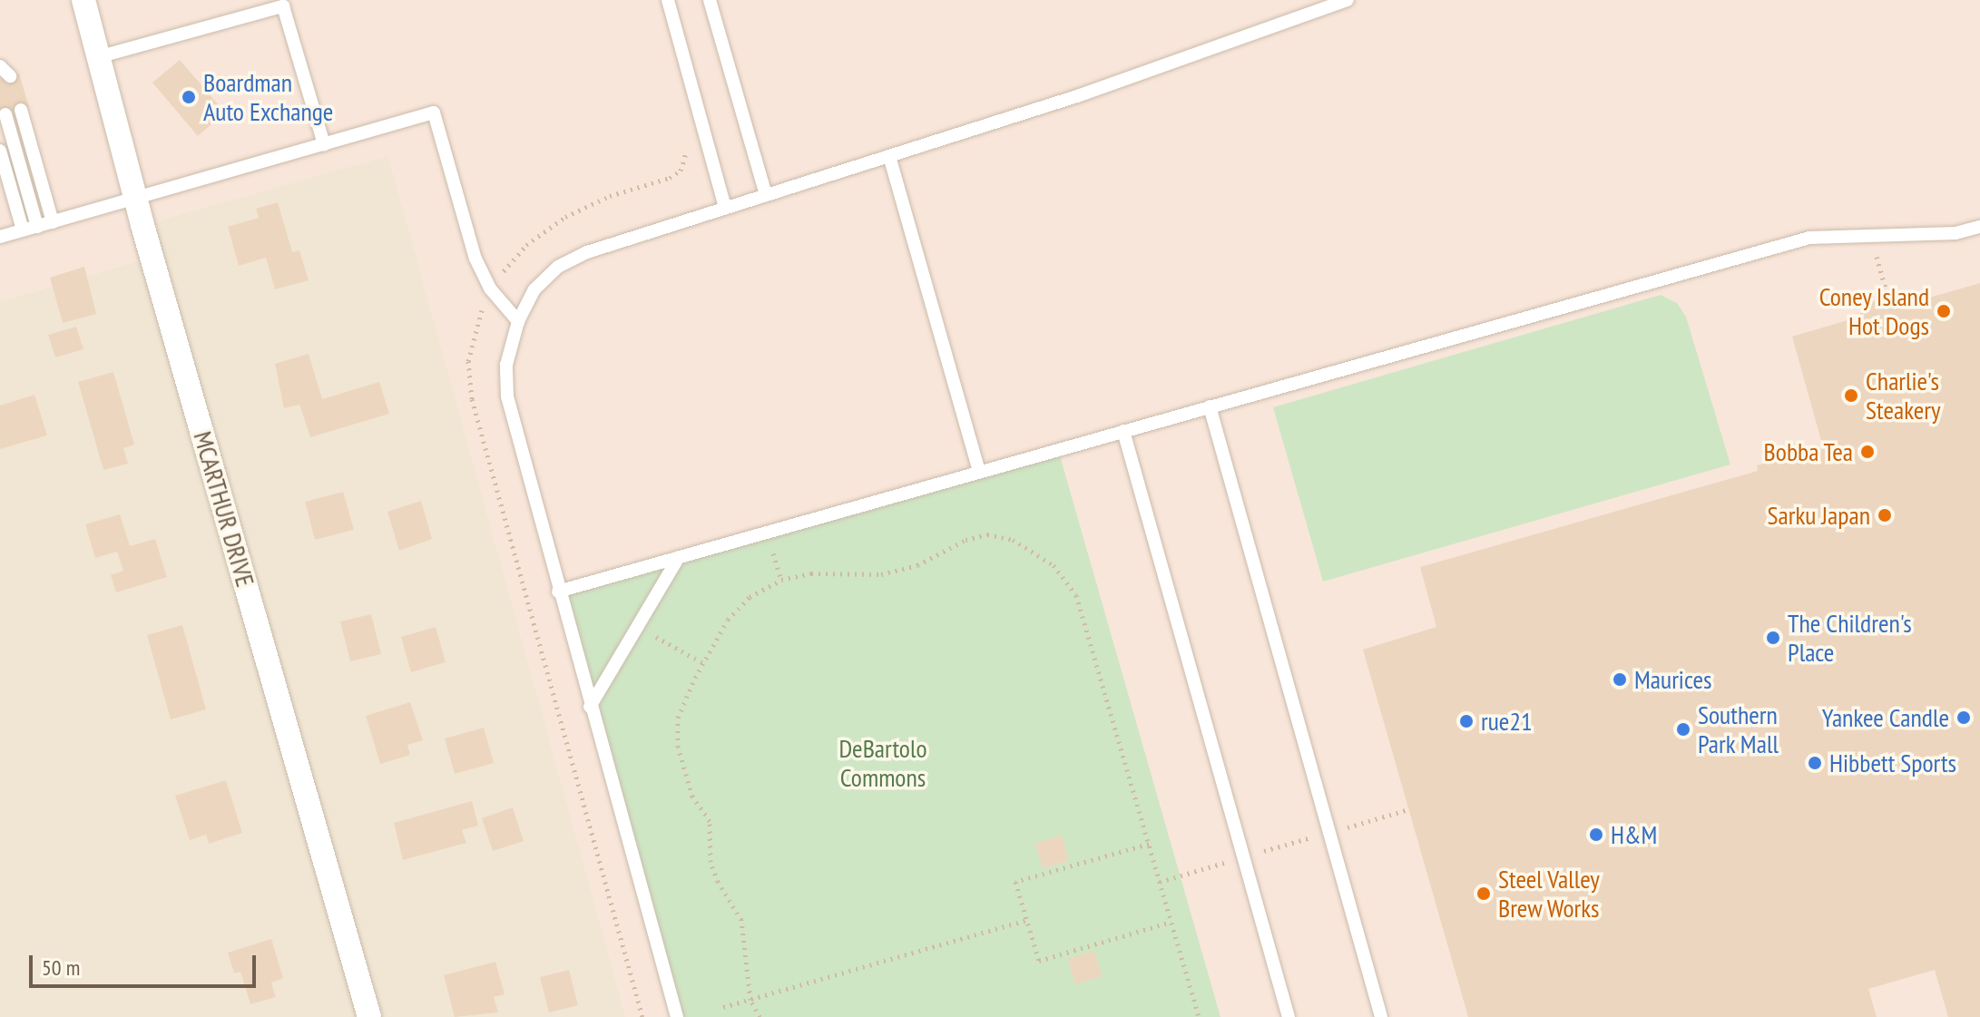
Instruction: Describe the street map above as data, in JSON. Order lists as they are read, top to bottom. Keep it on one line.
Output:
{"streets":{"street":["MCARTHUR DRIVE"]},"parks":["DeBartolo Commons"],"places":["Boardman Auto Exchange","Coney Island Hot Dogs","Charlie's Steakery","Bobba Tea","Sarku Japan","The Children's Place","Maurices","Yankee Candle","rue21","Southern Park Mall","Hibbett Sports","H&M","Steel Valley Brew Works"],"scale_bar":"50 m"}
